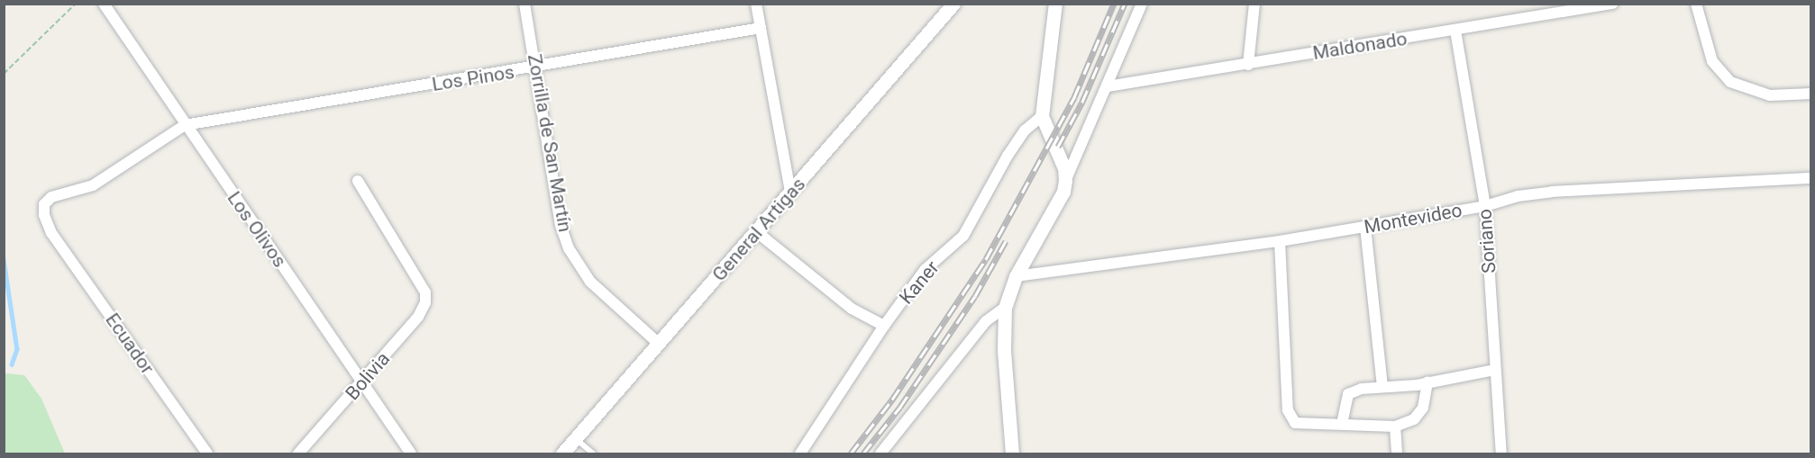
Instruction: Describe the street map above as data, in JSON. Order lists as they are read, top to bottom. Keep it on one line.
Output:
{"streets":{"street":["Maldonado","Los Pinos","Zorrilla de San Martín","Montevideo","Los Olivos","General Artigas","Soriano","Kaner","Ecuador","Bolivia"]},"crossings":[["Maldonado","Soriano"],["Los Pinos","Zorrilla de San Martín"],["Los Pinos","Los Olivos"],["Los Pinos","Ecuador"],["Zorrilla de San Martín","General Artigas"],["Montevideo","Soriano"],["Los Olivos","Ecuador"],["Los Olivos","Bolivia"]]}
